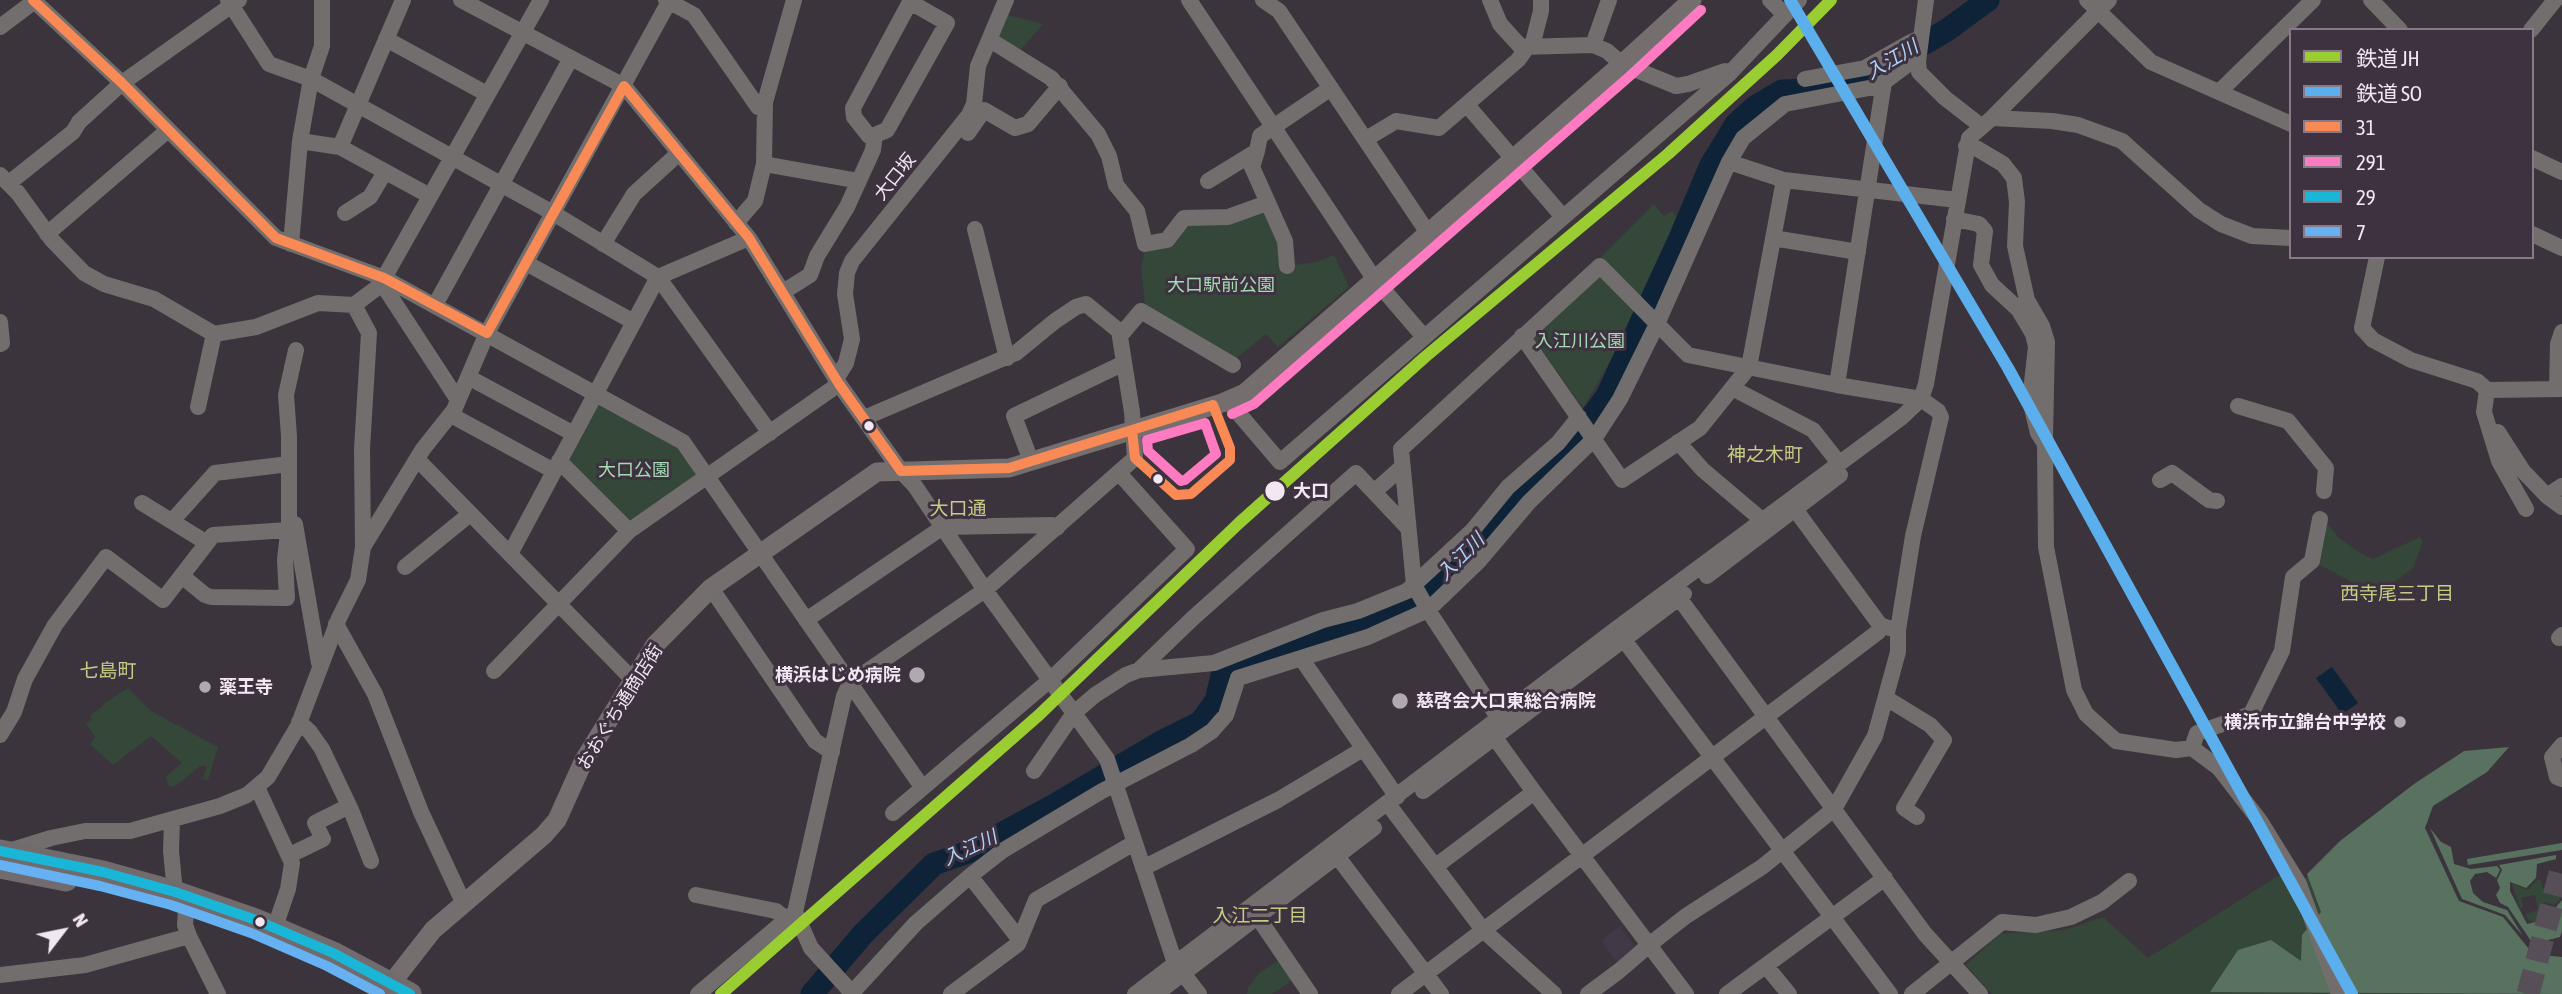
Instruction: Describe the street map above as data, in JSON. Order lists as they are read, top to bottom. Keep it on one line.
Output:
{"streets":{"main road":["おおぐち通商店街"],"street":["大口坂"]},"districts":["神之木町","大口通","西寺尾三丁目","七島町","入江二丁目"],"water":["入江川"],"parks":["大口駅前公園","入江川公園","大口公園"],"places":["大口","横浜はじめ病院","薬王寺","慈啓会大口東総合病院","横浜市立錦台中学校"],"lines":["rail line JH","rail line SO","transit line 31","transit line 291","transit line 29","transit line 7"],"legend":["鉄道 JH","鉄道 SO","31","291","29","7"],"north":"top right"}
